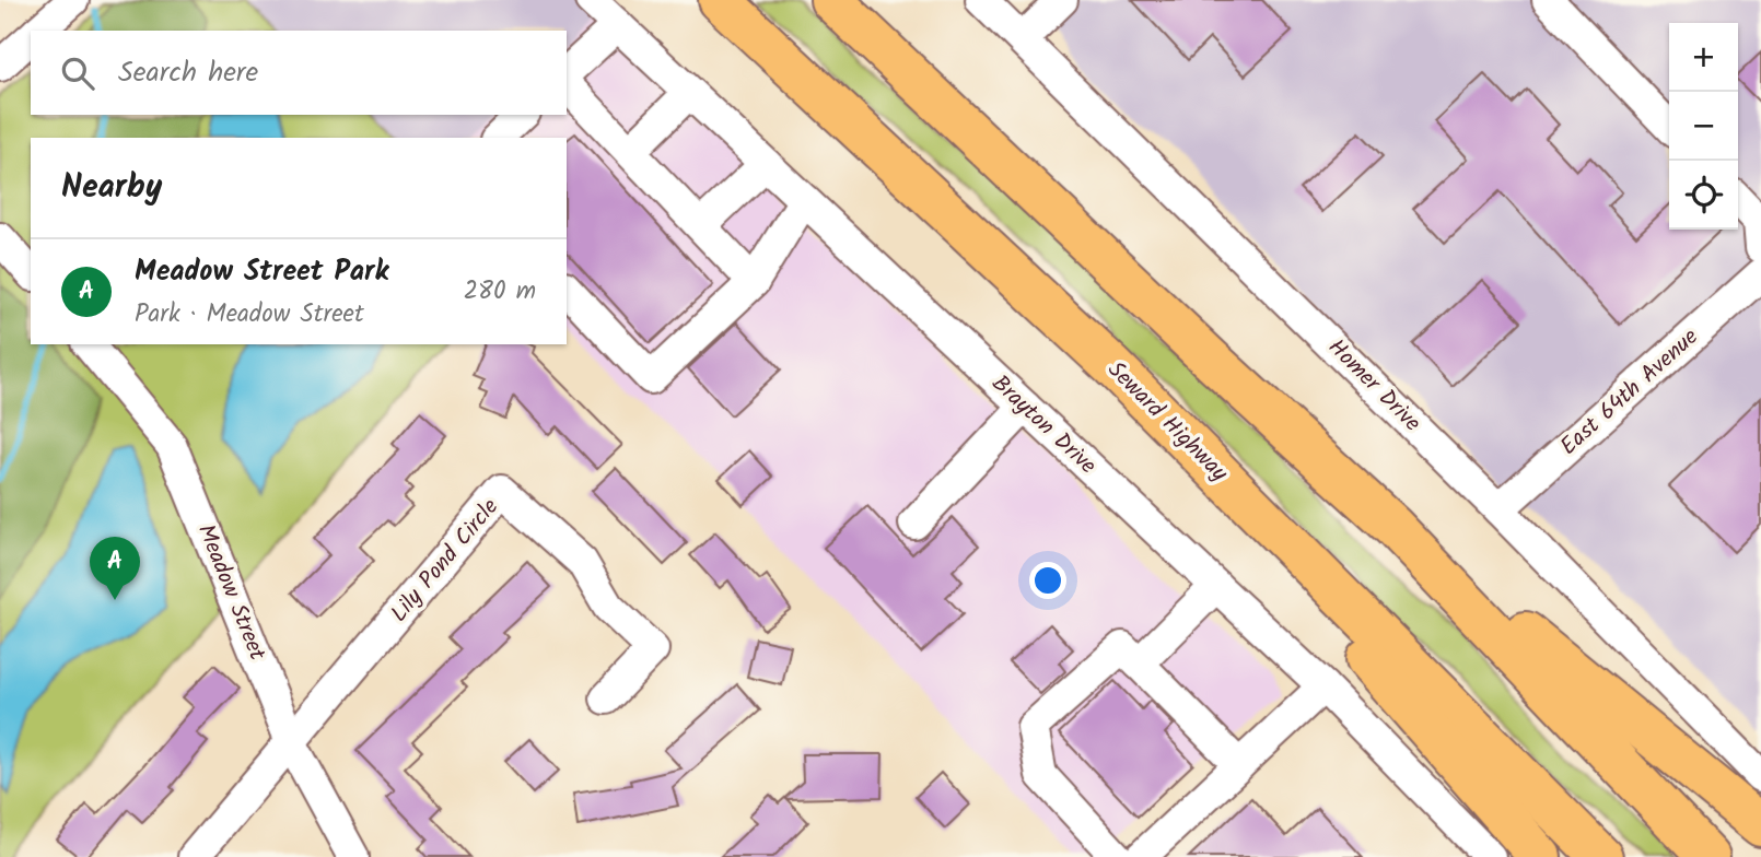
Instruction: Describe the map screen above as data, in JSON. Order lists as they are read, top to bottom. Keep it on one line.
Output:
{"streets":{"highway":["Seward Highway"],"street":["Homer Drive","East 64th Avenue","Brayton Drive","Lily Pond Circle","Meadow Street"]},"crossings":[["Homer Drive","East 64th Avenue"],["Lily Pond Circle","Meadow Street"]],"page":{"map_buttons":["+","−"],"search":"Search here","heading":"Nearby","list":[{"mark":"A","name":"Meadow Street Park","note":"Park · Meadow Street","value":"280 m"}],"pins":"A"}}
